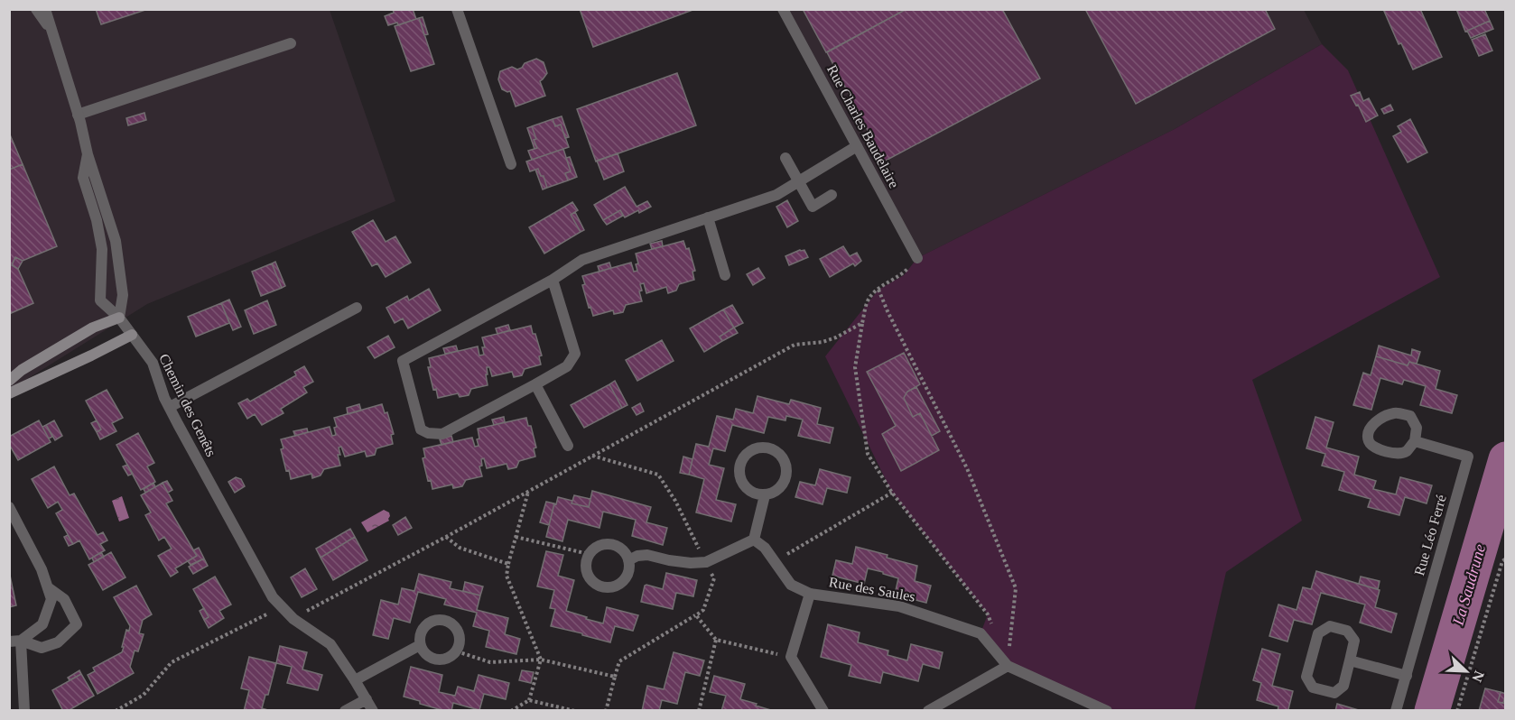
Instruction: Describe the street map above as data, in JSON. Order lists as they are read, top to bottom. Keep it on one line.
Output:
{"streets":{"street":["Rue Charles Baudelaire","Chemin des Genêts","Rue Léo Ferré","Rue des Saules"]},"water":["La Saudrune"],"north":"bottom right"}
